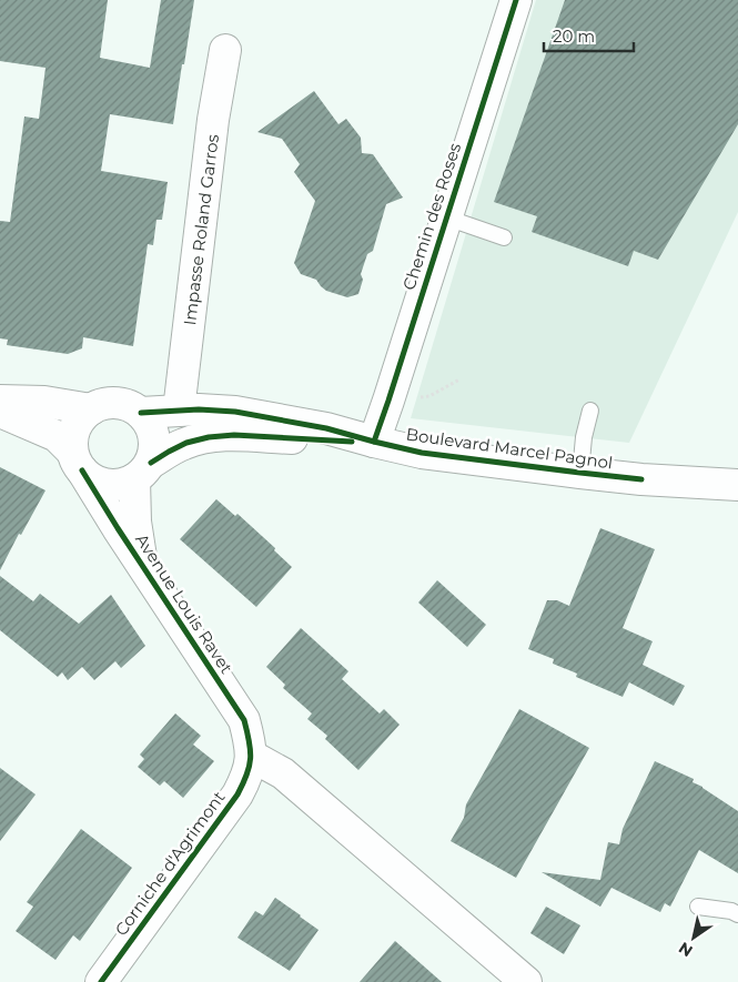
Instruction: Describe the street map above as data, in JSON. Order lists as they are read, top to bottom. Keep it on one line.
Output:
{"streets":{"street":["Chemin des Roses","Impasse Roland Garros","Boulevard Marcel Pagnol","Avenue Louis Ravet","Corniche d'Agrimont"]},"crossings":[["Chemin des Roses","Boulevard Marcel Pagnol"],["Impasse Roland Garros","Boulevard Marcel Pagnol"],["Boulevard Marcel Pagnol","Avenue Louis Ravet"],["Avenue Louis Ravet","Corniche d'Agrimont"]],"scale_bar":"20 m","north":"bottom left"}
